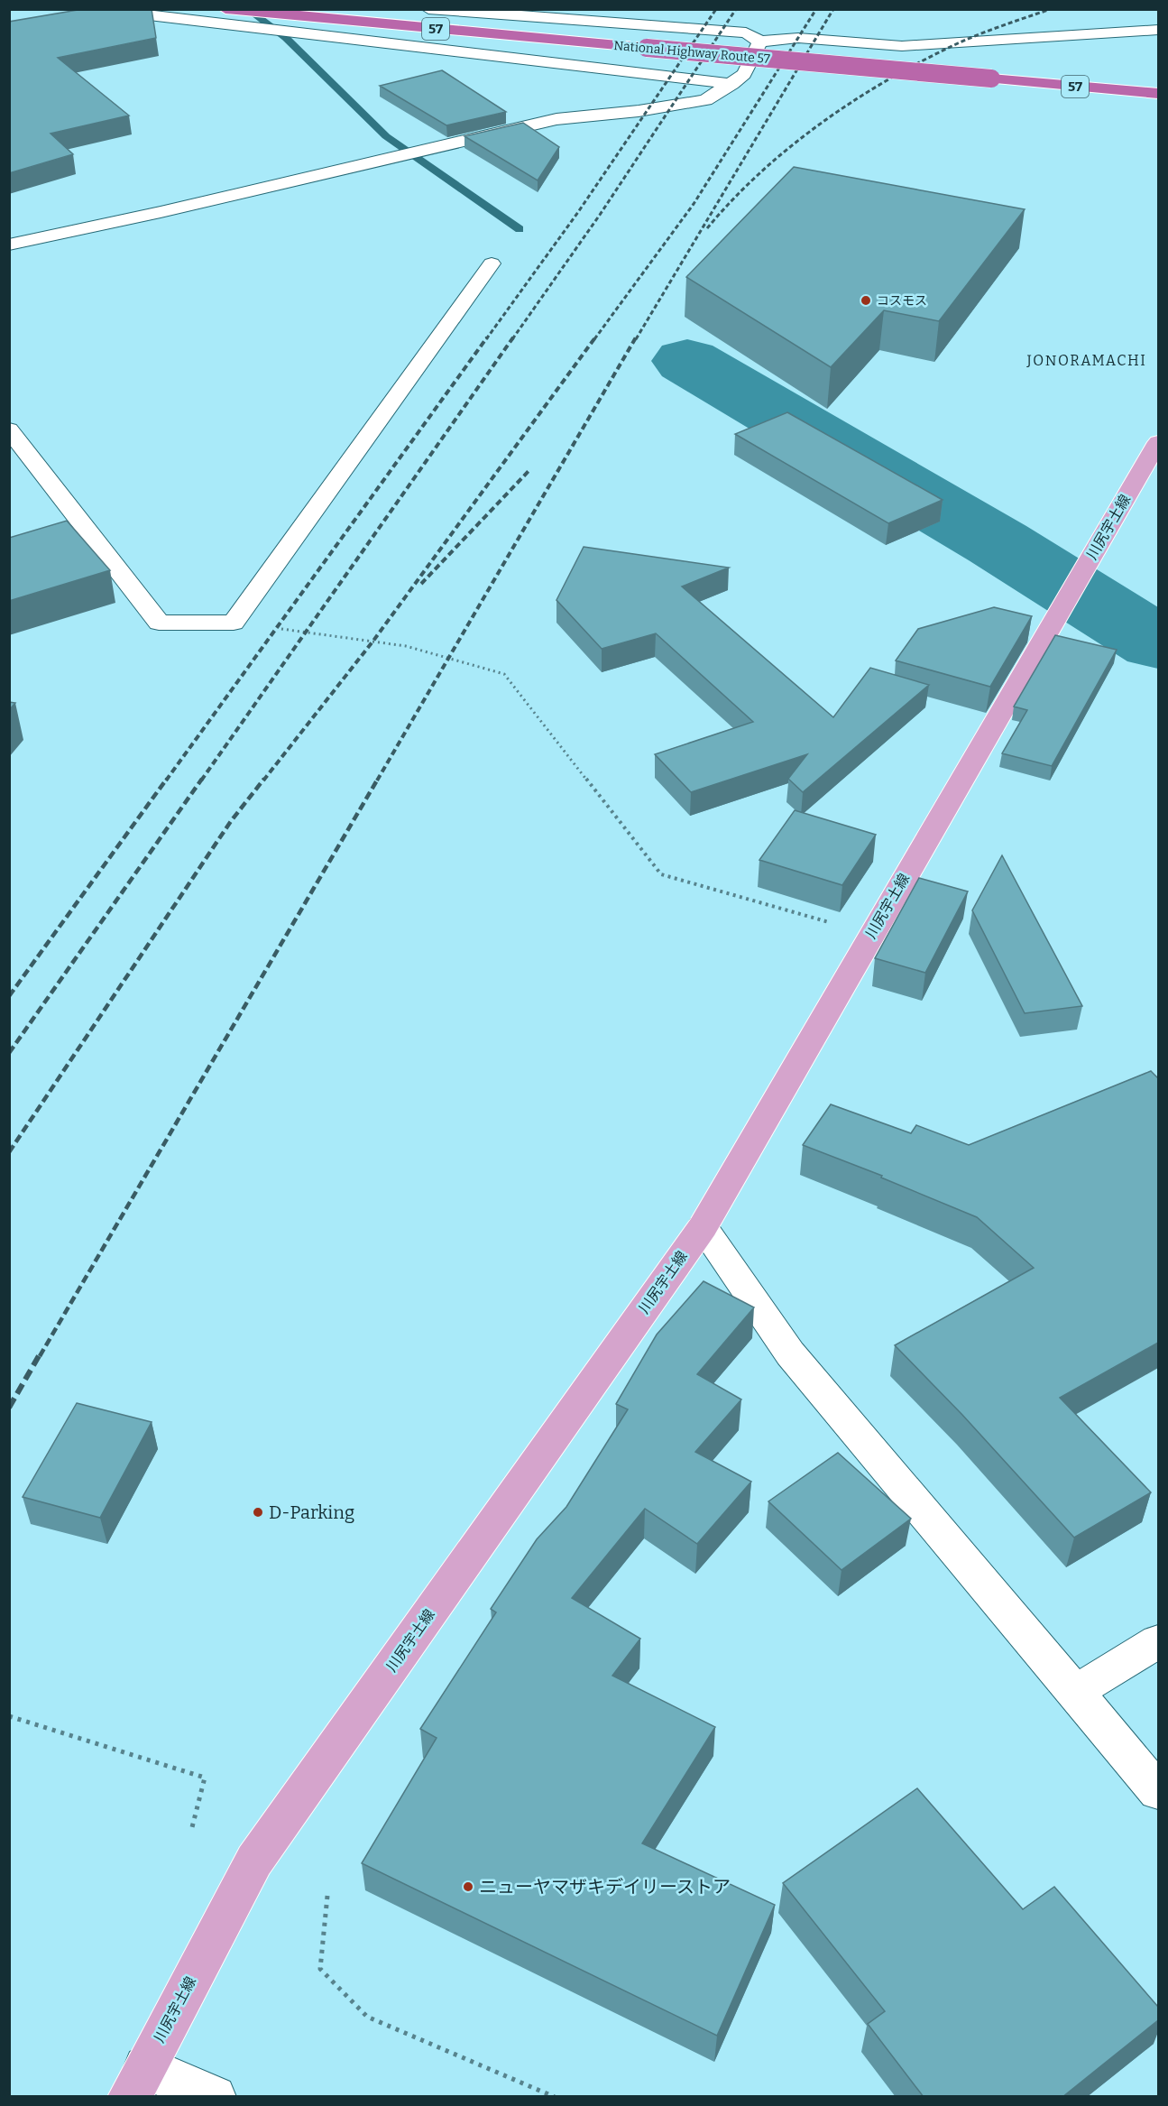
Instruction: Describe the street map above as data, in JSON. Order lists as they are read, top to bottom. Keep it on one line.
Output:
{"streets":{"highway":["57","National Highway Route 57"],"main road":["川尻宇土線"]},"districts":["JONORAMACHI"],"places":["コスモス","D-Parking","ニューヤマザキデイリーストア"]}
